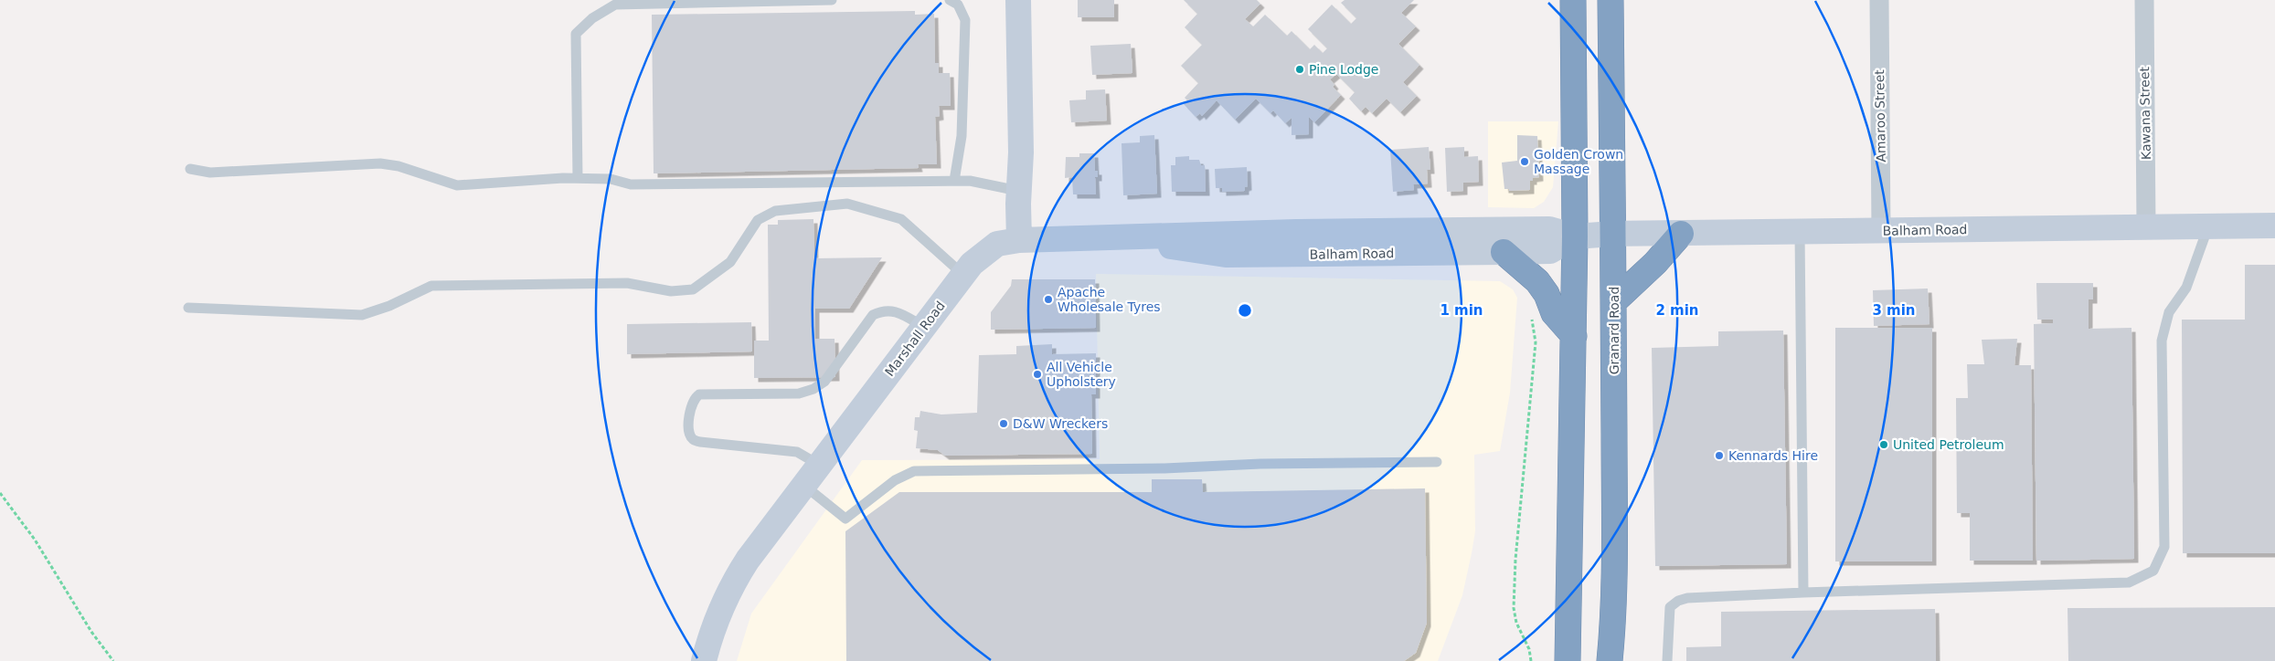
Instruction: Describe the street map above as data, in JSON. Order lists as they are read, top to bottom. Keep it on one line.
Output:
{"streets":{"highway":["Granard Road"],"street":["Kawana Street","Amaroo Street","Balham Road","Marshall Road"]},"crossings":[["Kawana Street","Balham Road"],["Amaroo Street","Balham Road"],["Balham Road","Granard Road"],["Balham Road","Marshall Road"]],"places":["Pine Lodge","Golden Crown Massage","Apache Wholesale Tyres","All Vehicle Upholstery","D&W Wreckers","United Petroleum","Kennards Hire"],"rings":["1 min","2 min","3 min"]}
